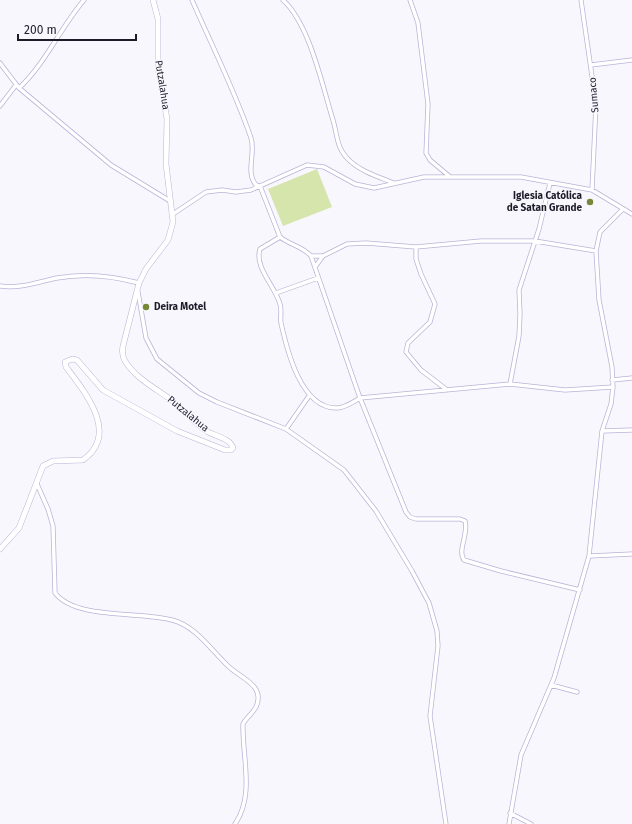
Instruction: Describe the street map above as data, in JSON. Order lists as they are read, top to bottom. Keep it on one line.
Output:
{"streets":{"street":["Putzalahua","Sumaco"]},"places":["Iglesia Católica de Satan Grande","Deira Motel"],"scale_bar":"200 m"}
